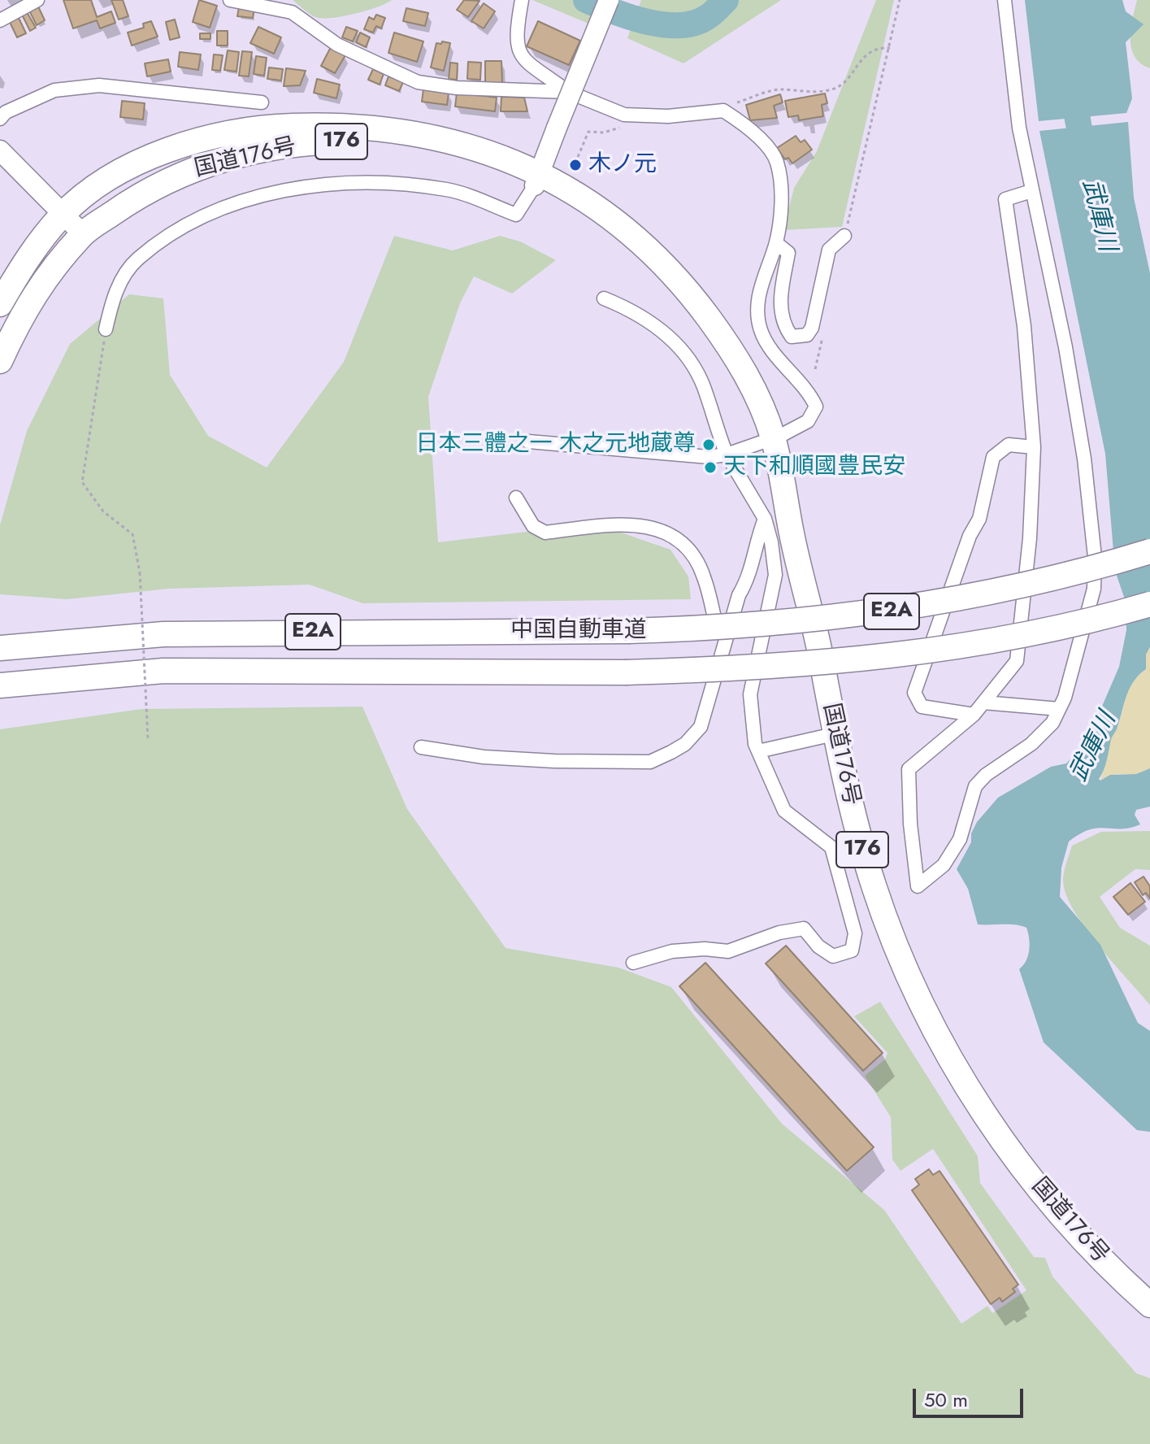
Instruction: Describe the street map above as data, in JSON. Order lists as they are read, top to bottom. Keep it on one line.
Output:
{"streets":{"highway":["176","国道176号","E2A","中国自動車道"]},"water":["武庫川"],"places":["木ノ元","日本三體之一 木之元地蔵尊","天下和順國豊民安"],"scale_bar":"50 m"}
